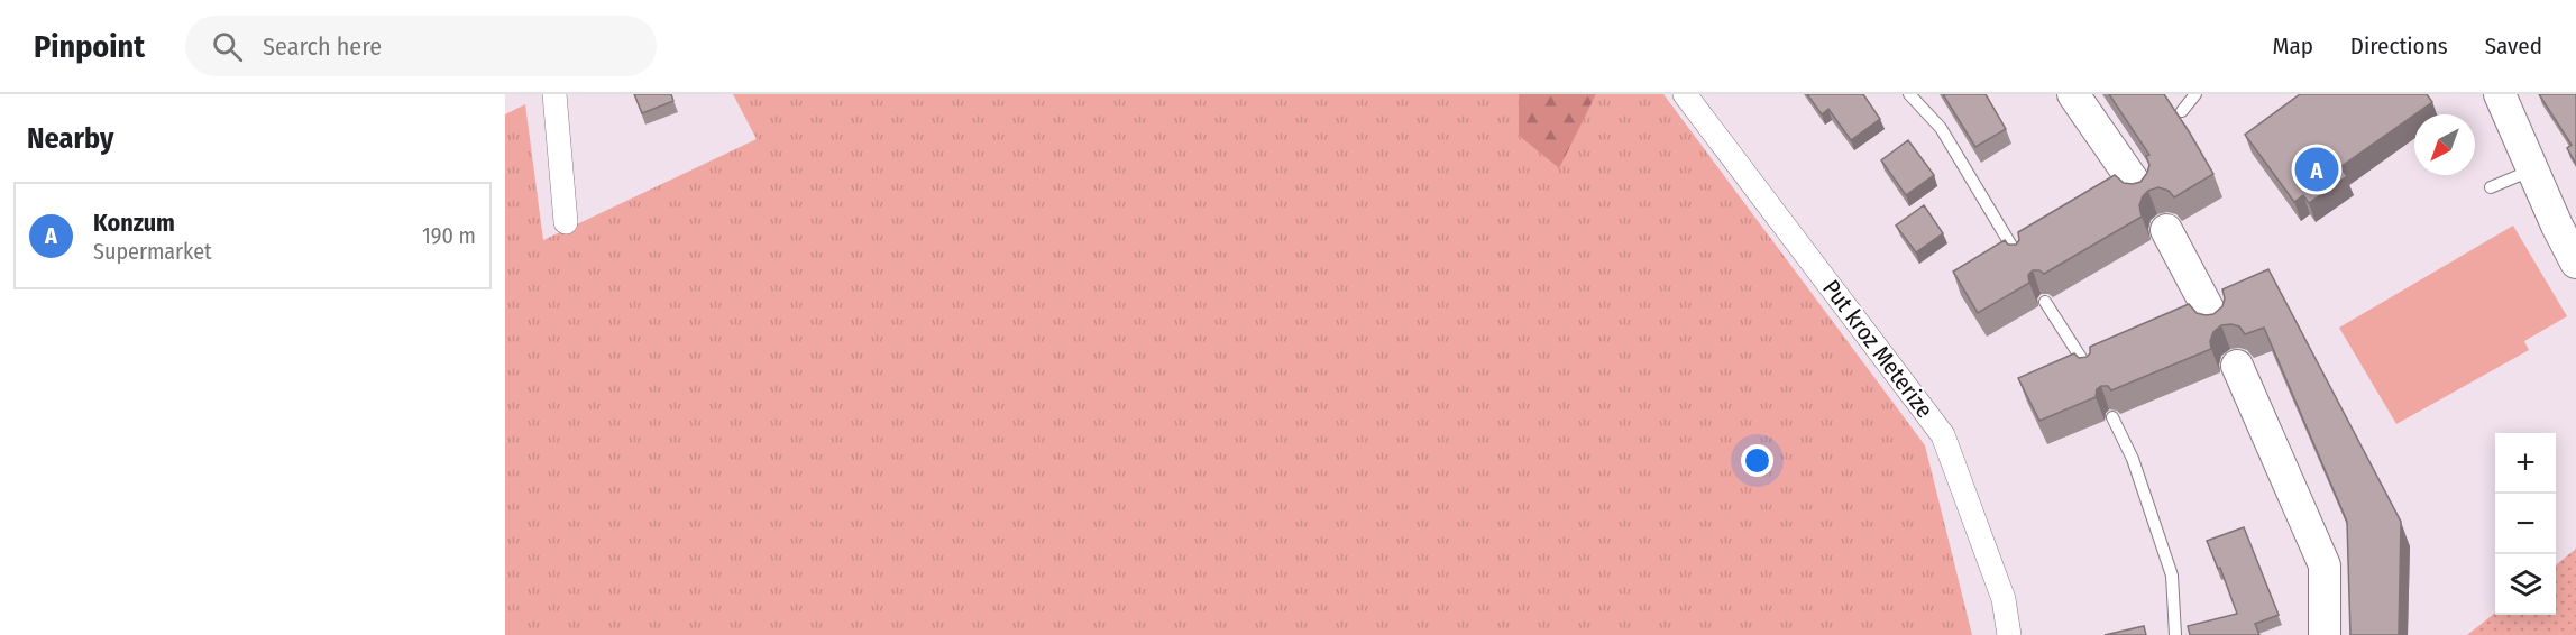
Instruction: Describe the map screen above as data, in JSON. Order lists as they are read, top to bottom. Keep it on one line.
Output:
{"streets":{"street":["Put kroz Meterize"]},"north":"bottom left","page":{"header":"Pinpoint","search":"Search here","nav":["Map","Directions","Saved"],"heading":"Nearby","pins":"A","list":[{"mark":"A","name":"Konzum","note":"Supermarket","value":"190 m"}],"map_buttons":["+","−"]}}
